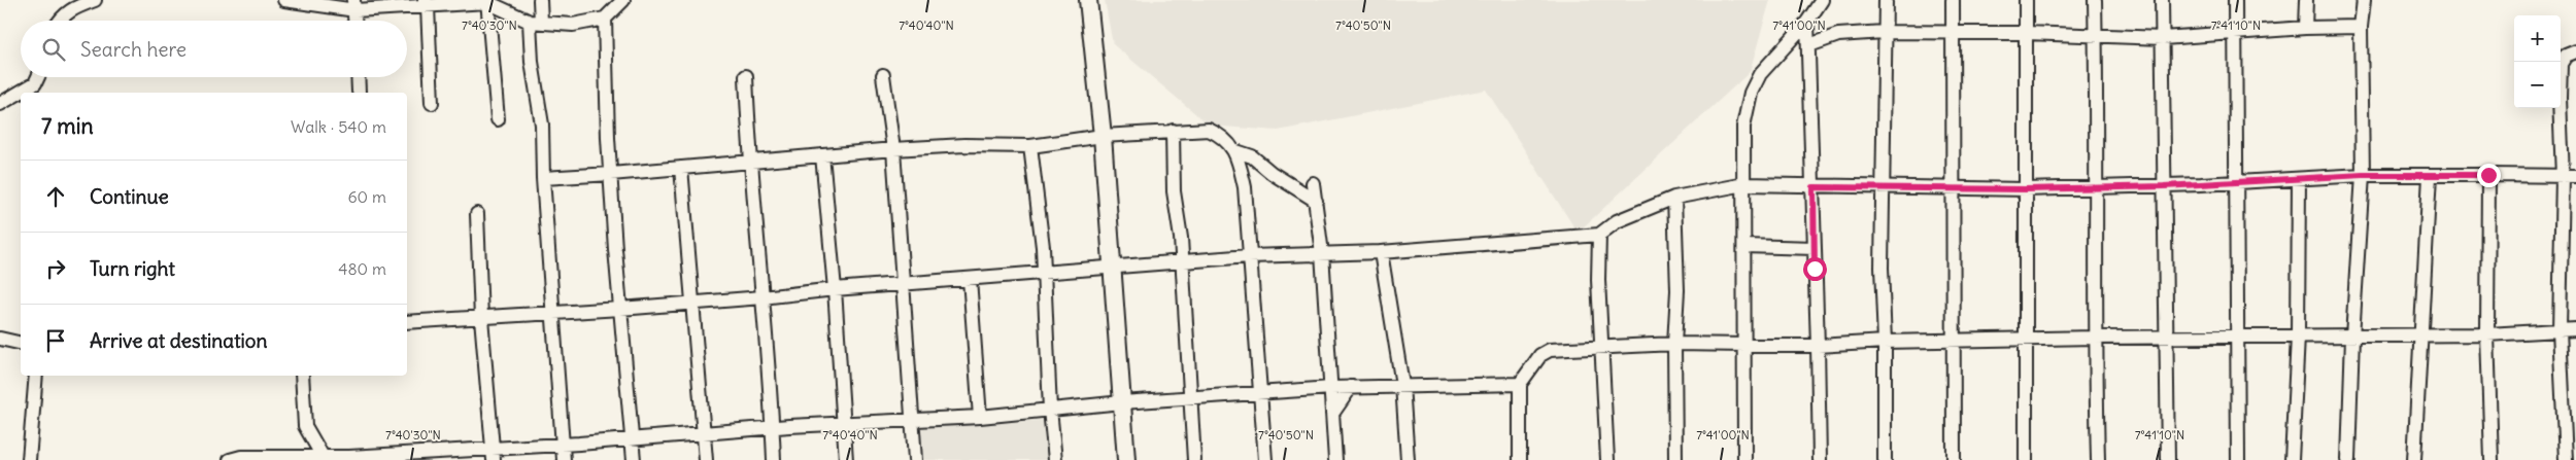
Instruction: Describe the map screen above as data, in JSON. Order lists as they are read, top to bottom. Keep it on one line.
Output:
{"page":{"map_buttons":["+","−"],"search":"Search here","heading":["7 min","Walk · 540 m"],"list":[["Continue","60 m"],["Turn right","480 m"],"Arrive at destination"]},"coordinates":["7°40'30\"N","7°40'40\"N","7°40'50\"N","7°41'00\"N","7°41'10\"N"]}
